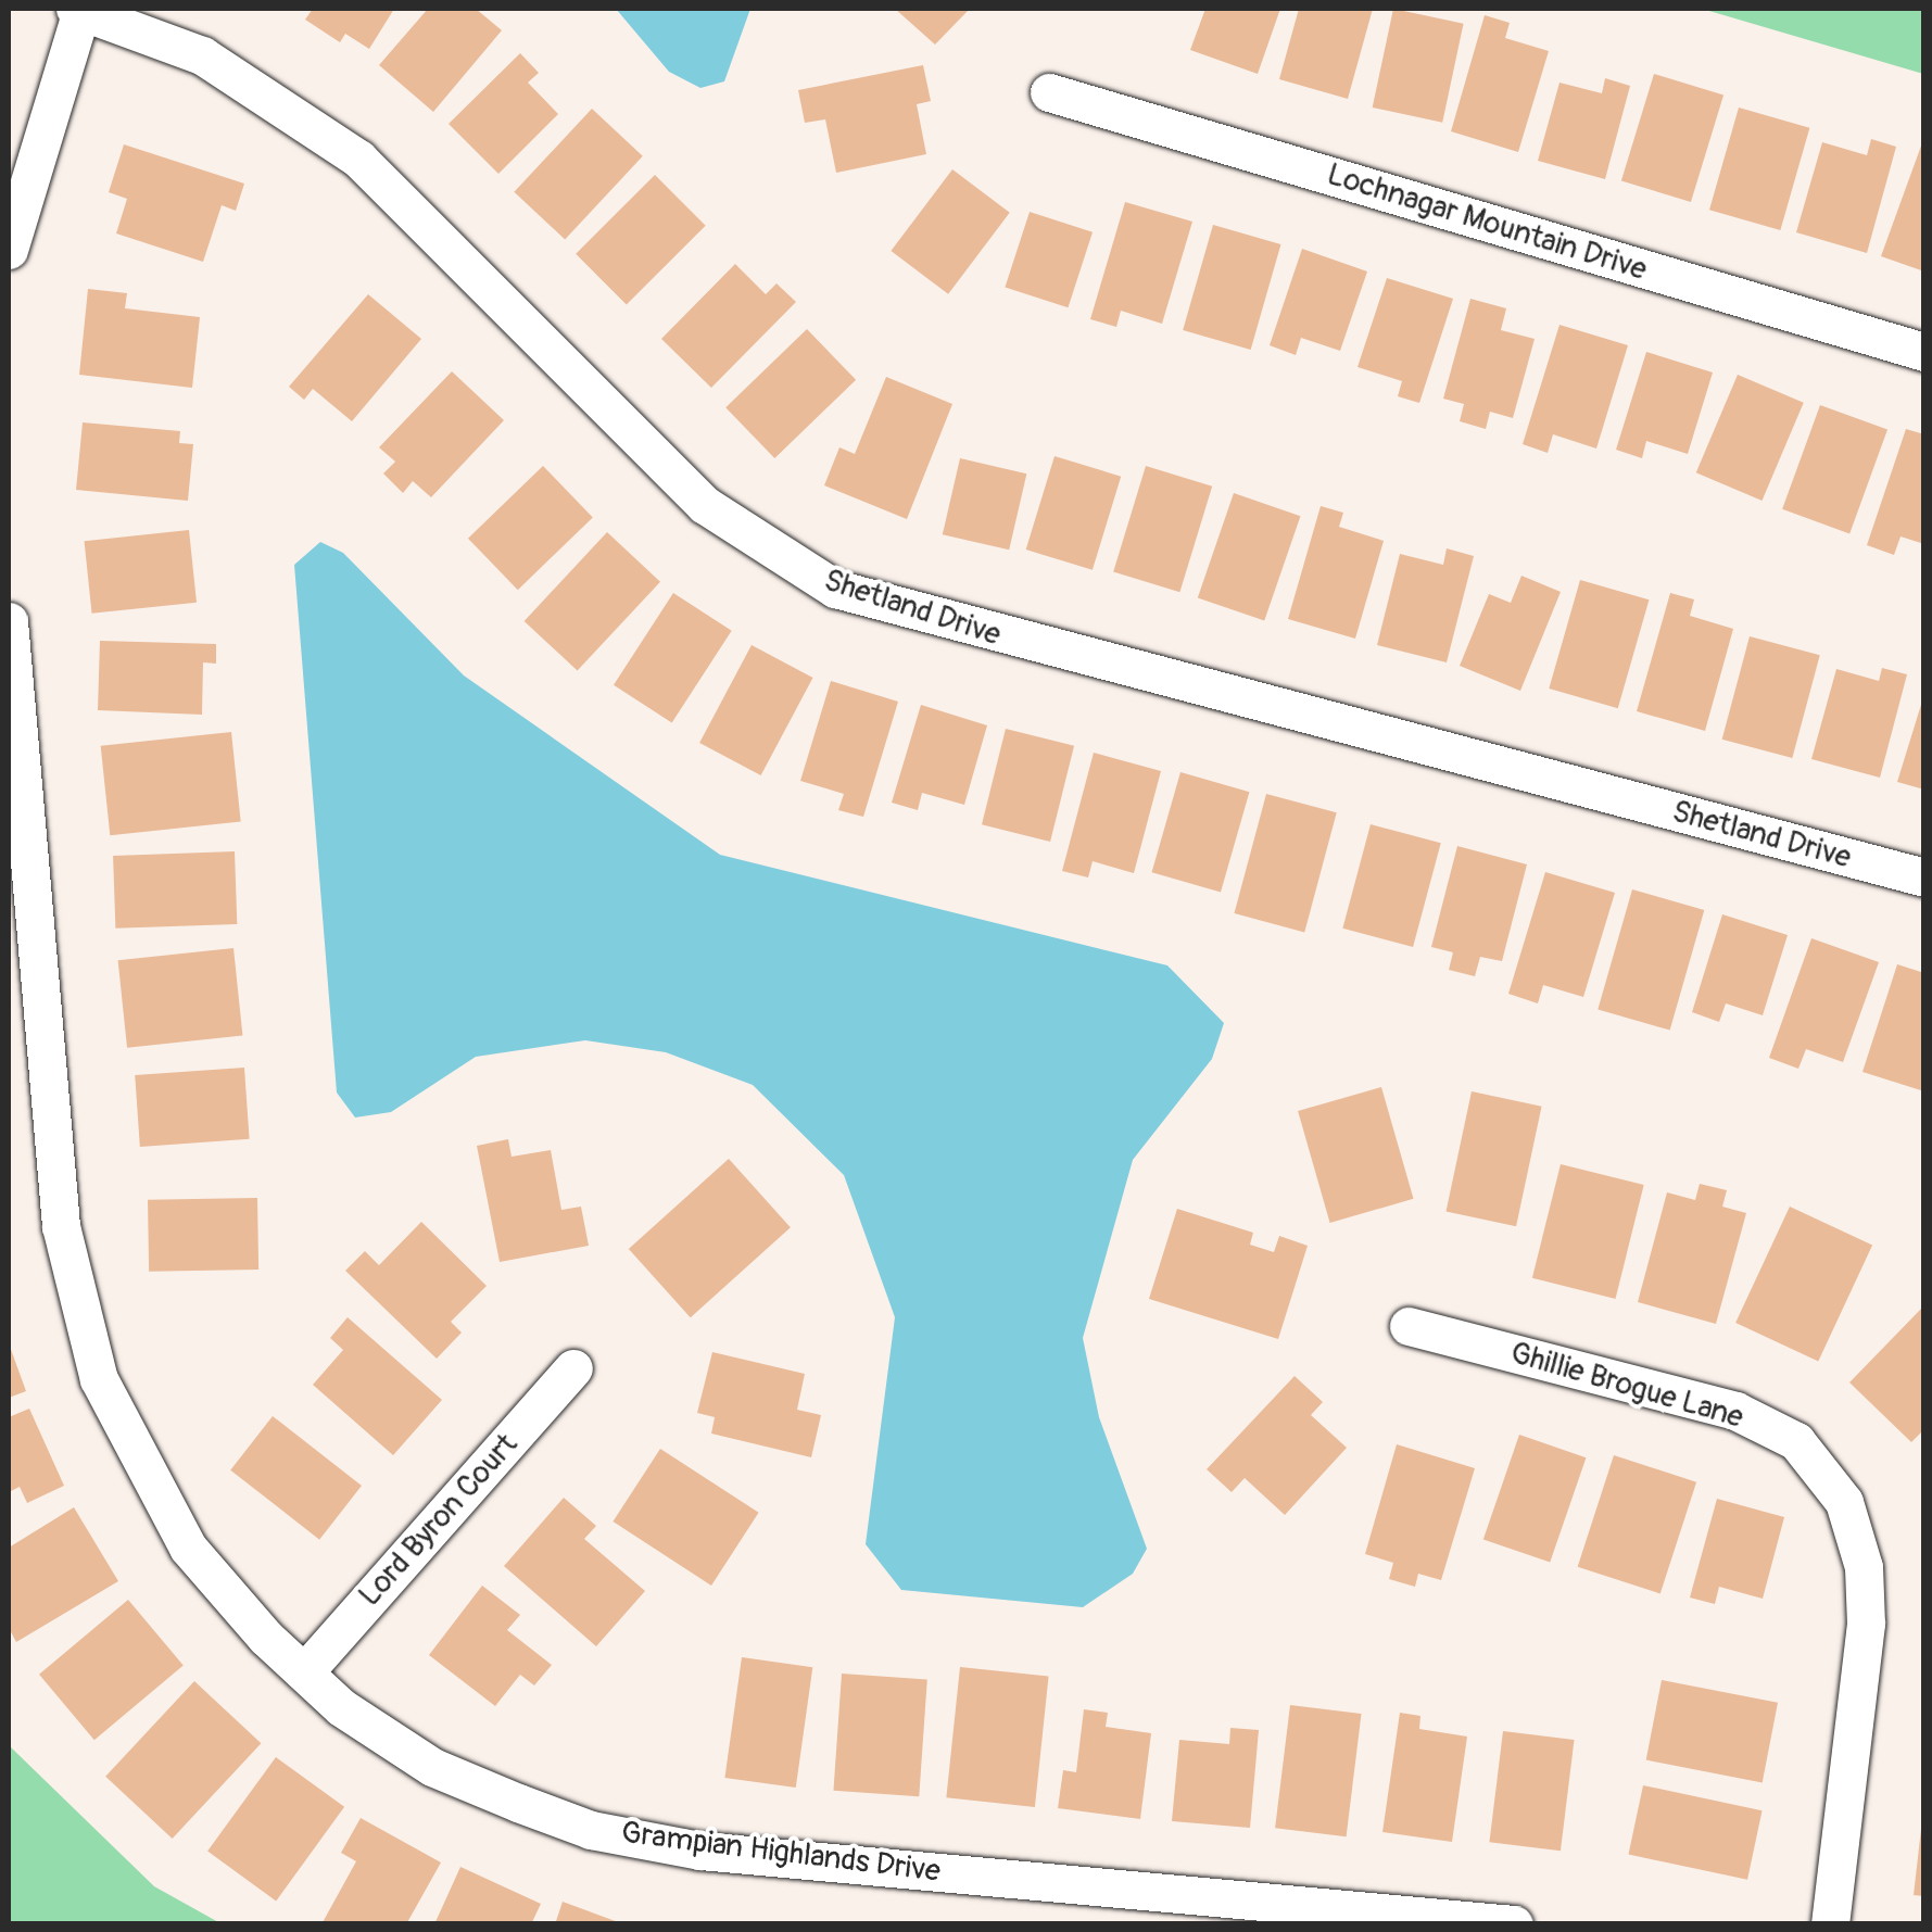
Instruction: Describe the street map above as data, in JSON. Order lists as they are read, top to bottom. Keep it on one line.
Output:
{"streets":{"street":["Lochnagar Mountain Drive","Shetland Drive","Ghillie Brogue Lane","Lord Byron Court","Grampian Highlands Drive"]},"crossings":[["Lord Byron Court","Grampian Highlands Drive"]]}
